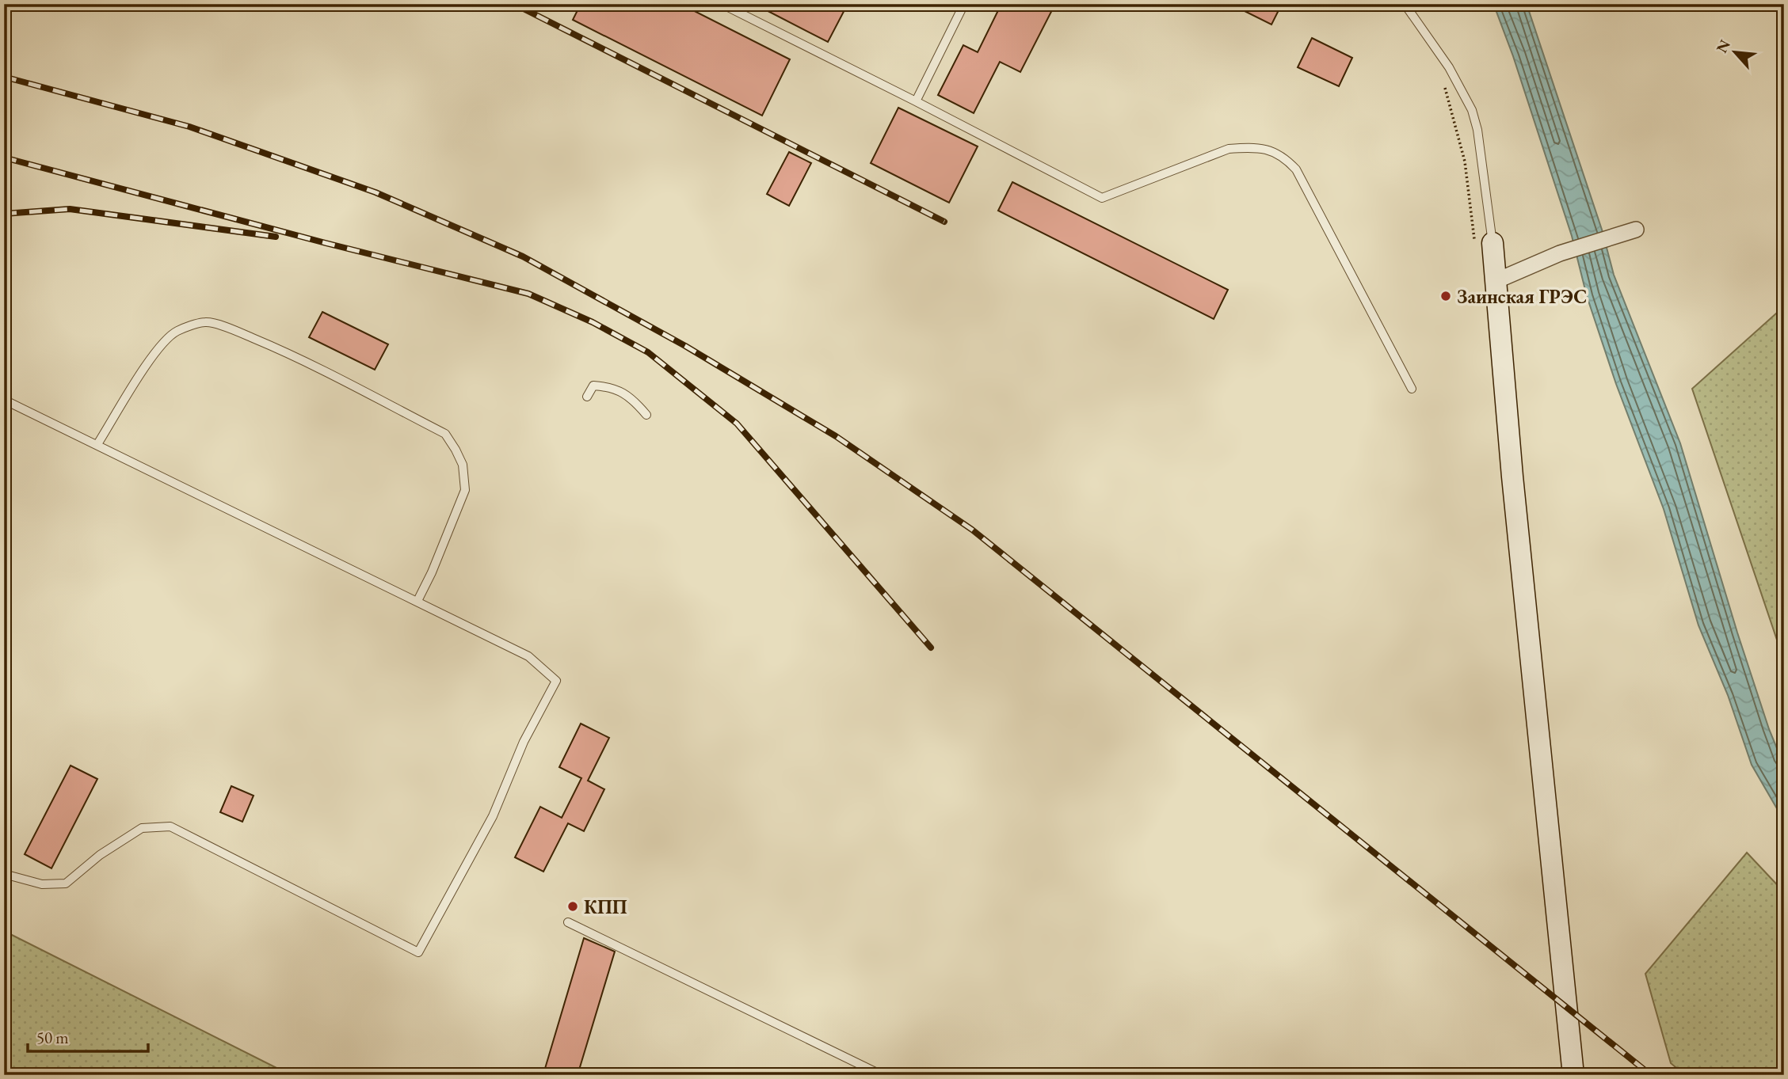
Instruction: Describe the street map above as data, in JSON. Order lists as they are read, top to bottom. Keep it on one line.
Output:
{"places":["Заинская ГРЭС","КПП"],"scale_bar":"50 m","north":"top left"}
